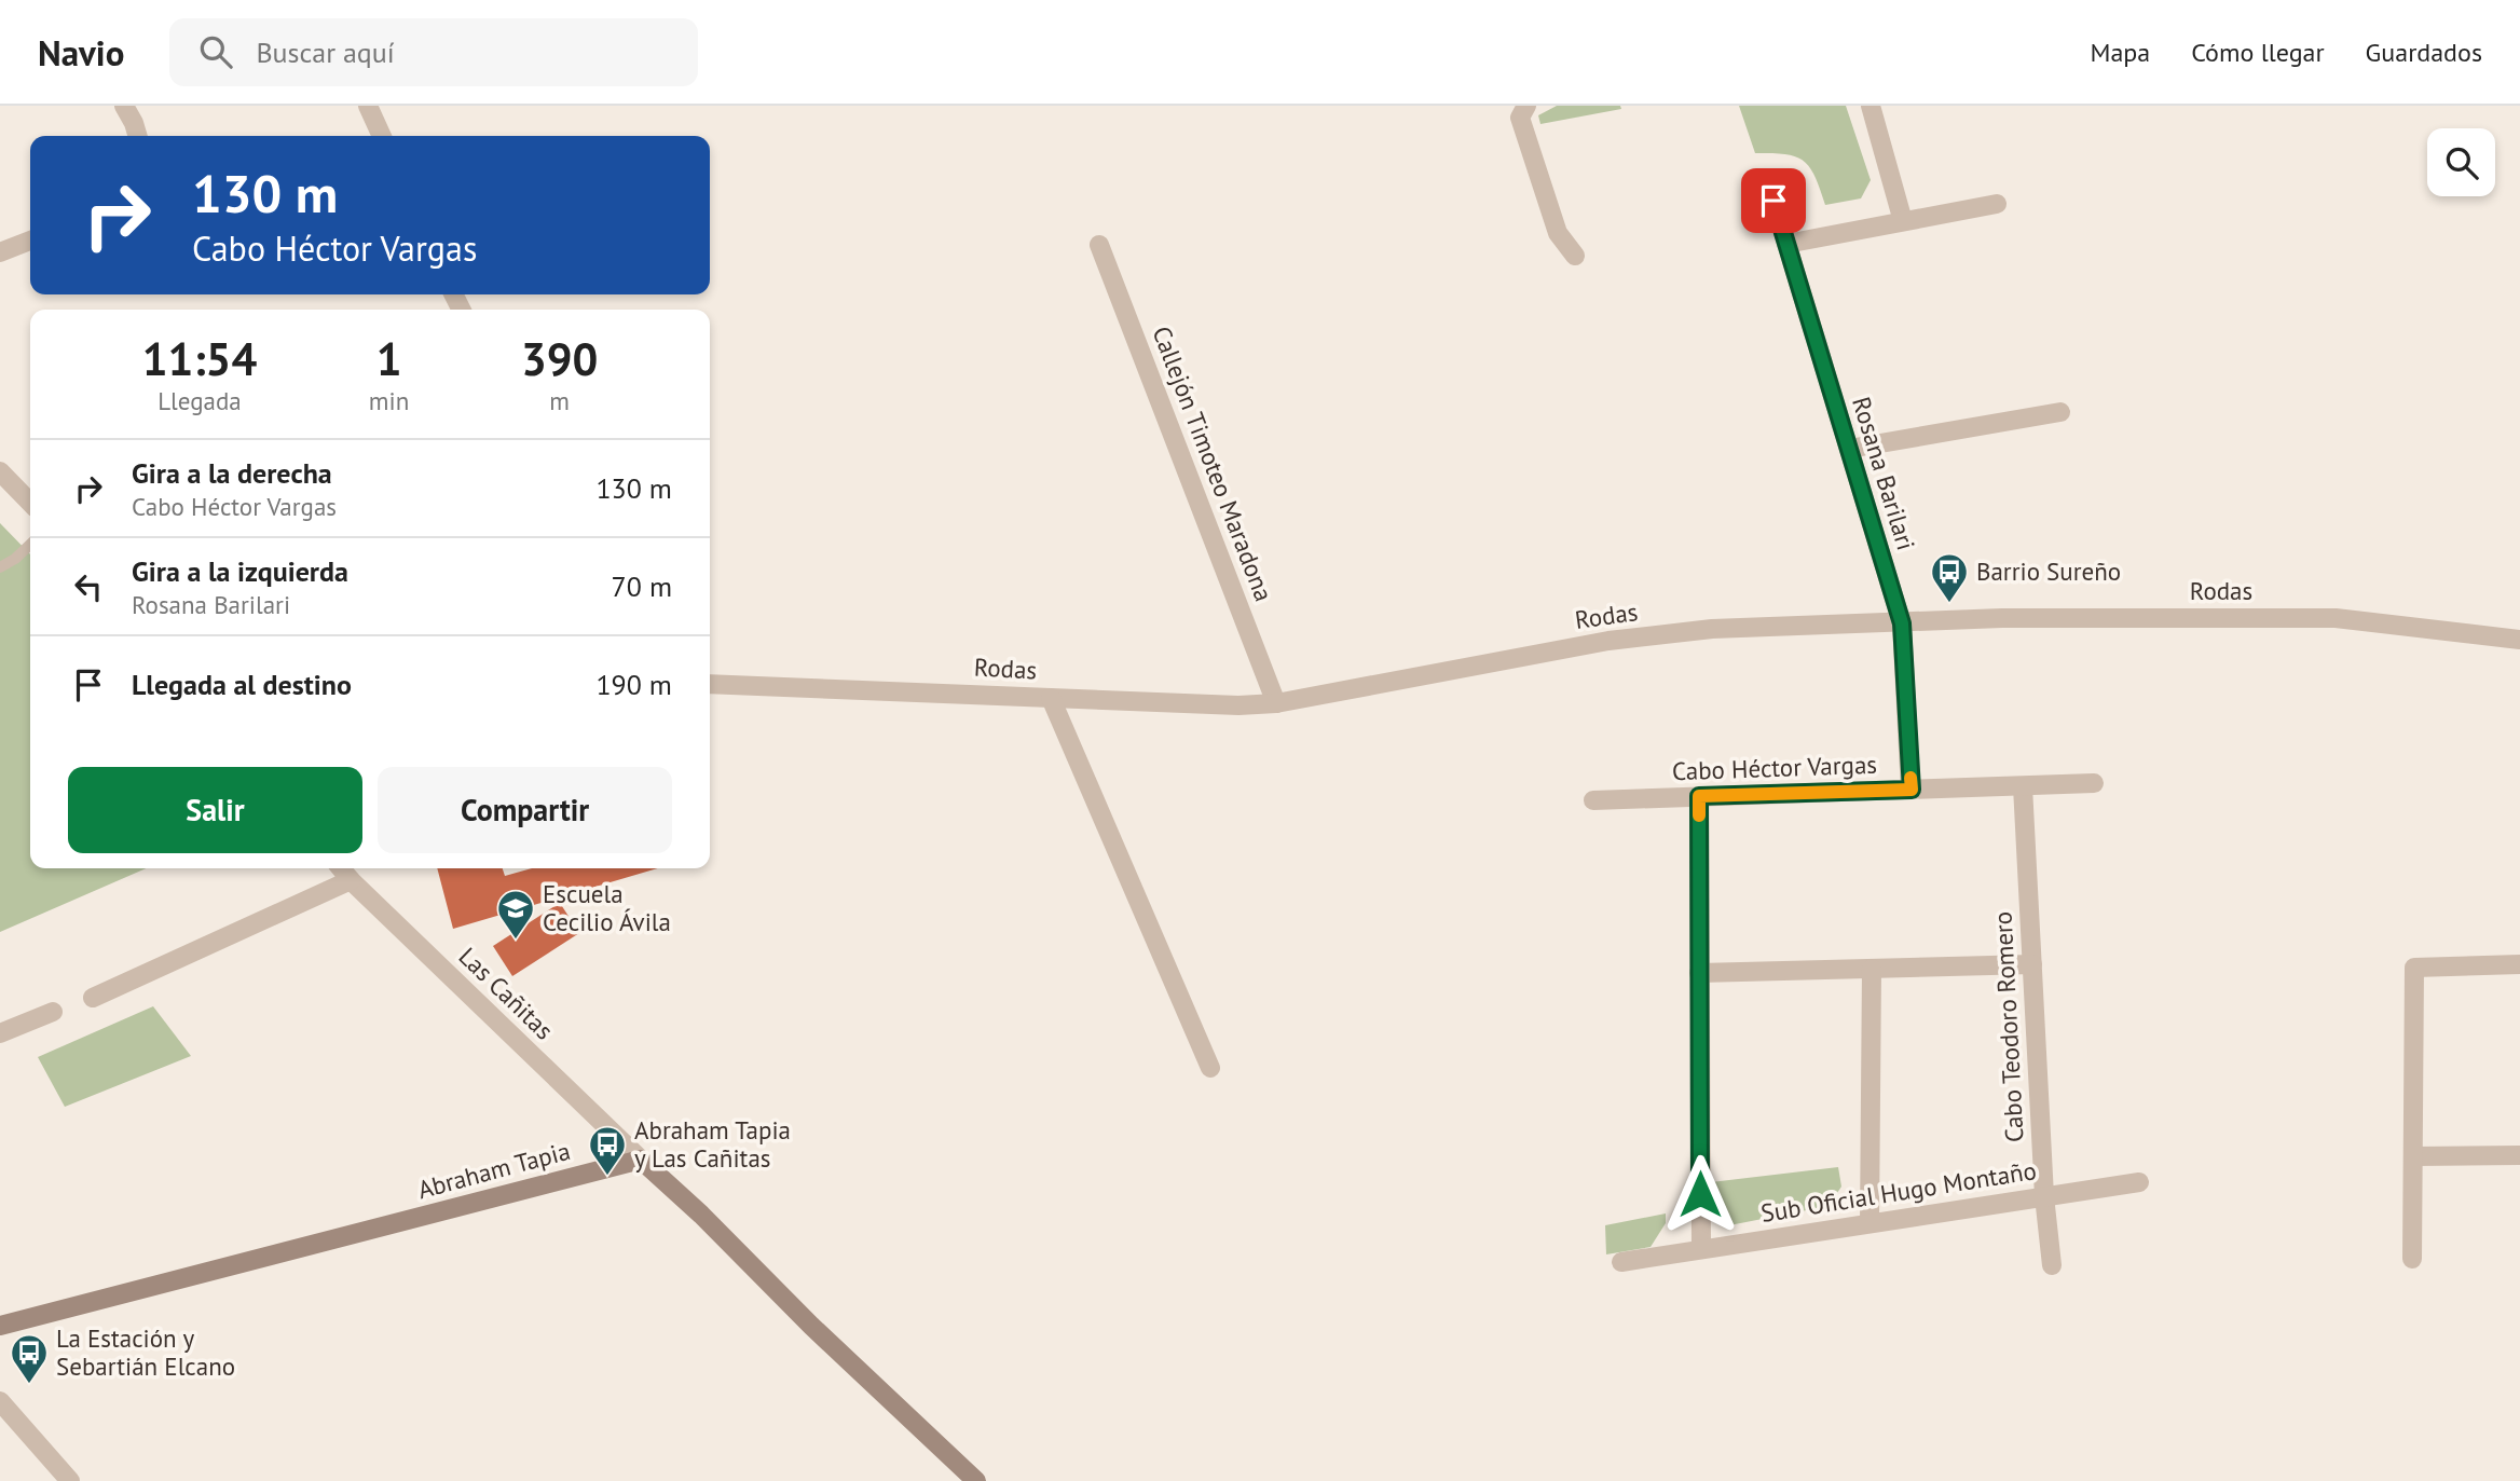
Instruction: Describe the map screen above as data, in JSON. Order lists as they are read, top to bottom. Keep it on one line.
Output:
{"streets":{"street":["Callejón Timoteo Maradona","Rosana Barilari","Rodas","Cabo Héctor Vargas","Las Cañitas","Cabo Teodoro Romero","Abraham Tapia","Sub Oficial Hugo Montaño"]},"crossings":[["Callejón Timoteo Maradona","Rodas"],["Rosana Barilari","Rodas"],["Rosana Barilari","Cabo Héctor Vargas"],["Cabo Héctor Vargas","Cabo Teodoro Romero"],["Las Cañitas","Abraham Tapia"],["Cabo Teodoro Romero","Sub Oficial Hugo Montaño"]],"places":{"bus stop":["Barrio Sureño","Abraham Tapia y Las Cañitas","La Estación y Sebartián Elcano"],"school or university":["Escuela Cecilio Ávila"]},"page":{"header":"Navio","search":"Buscar aquí","nav":["Mapa","Cómo llegar","Guardados"],"turn":["130 m","Cabo Héctor Vargas"],"eta":["11:54","Llegada","1","min","390","m"],"list":[{"name":"Gira a la derecha","note":"Cabo Héctor Vargas","value":"130 m"},{"name":"Gira a la izquierda","note":"Rosana Barilari","value":"70 m"},{"name":"Llegada al destino","value":"190 m"}],"buttons":["Salir","Compartir"]}}
